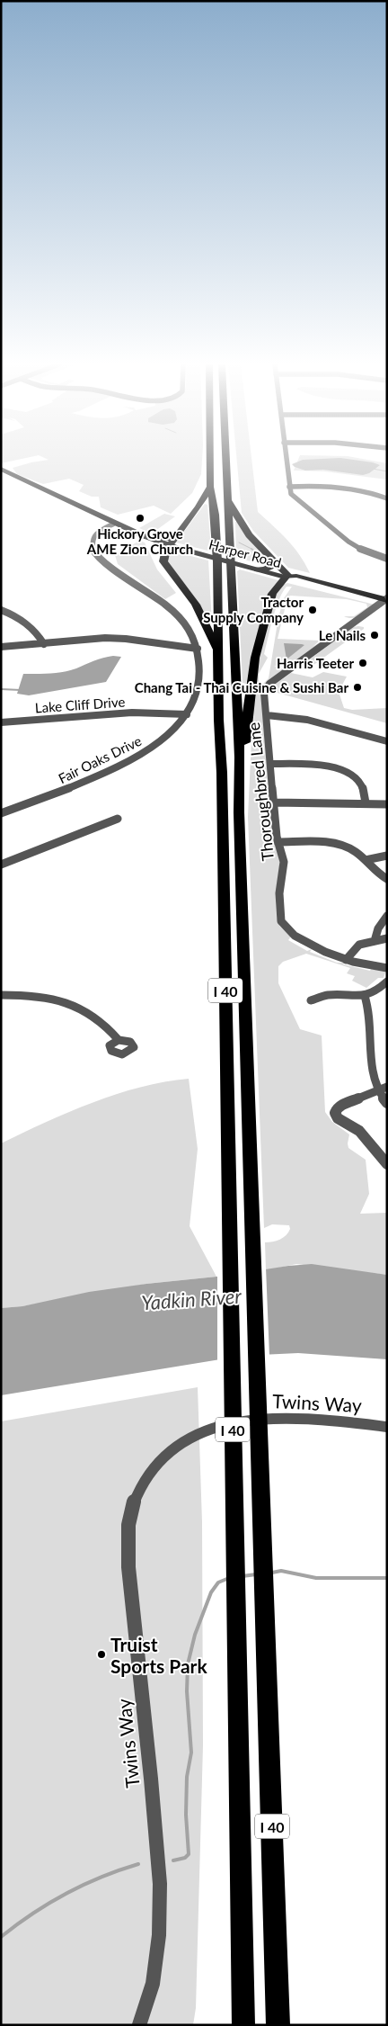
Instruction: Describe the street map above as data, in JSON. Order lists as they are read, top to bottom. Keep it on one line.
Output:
{"streets":{"highway":["I 40"],"main road":["Harper Road"],"street":["Lake Cliff Drive","Fair Oaks Drive","Thoroughbred Lane","Twins Way"]},"crossings":[["Harper Road","Fair Oaks Drive"],["Harper Road","Thoroughbred Lane"],["Lake Cliff Drive","Fair Oaks Drive"]],"water":["Yadkin River"],"places":["Hickory Grove AME Zion Church","Tractor Supply Company","Le Nails","Harris Teeter","Chang Tai - Thai Cuisine & Sushi Bar","Truist Sports Park"]}
